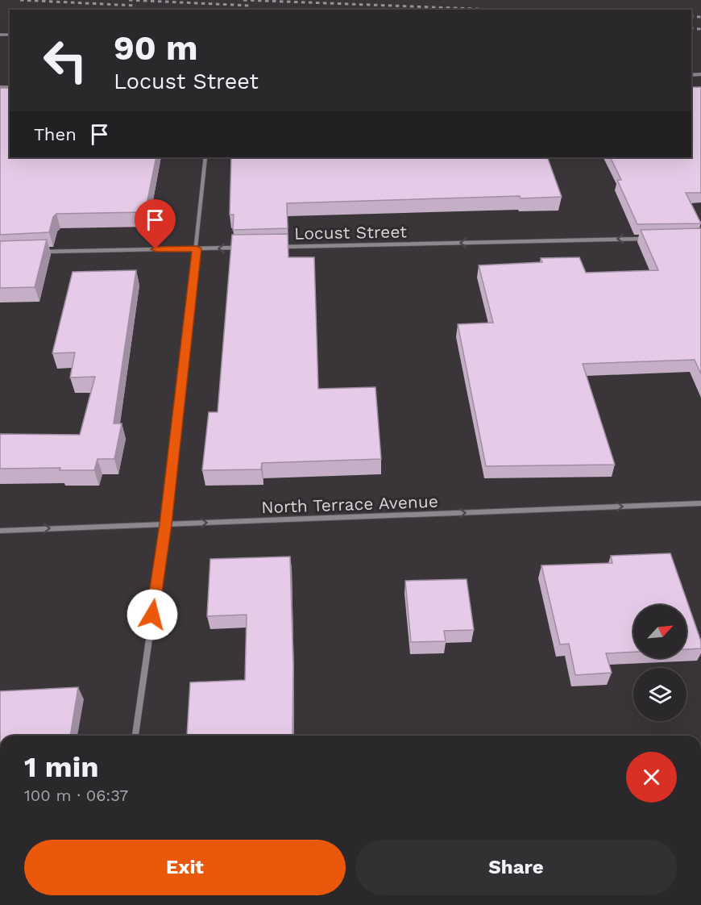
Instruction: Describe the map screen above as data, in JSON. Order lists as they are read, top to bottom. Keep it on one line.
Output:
{"streets":{"street":["Locust Street","North Terrace Avenue"]},"one_way":["Locust Street","North Terrace Avenue"],"north":"top right","page":{"turn":["90 m","Locust Street"],"then":"Then","heading":["1 min","100 m · 06:37"],"buttons":["Exit","Share"]}}
